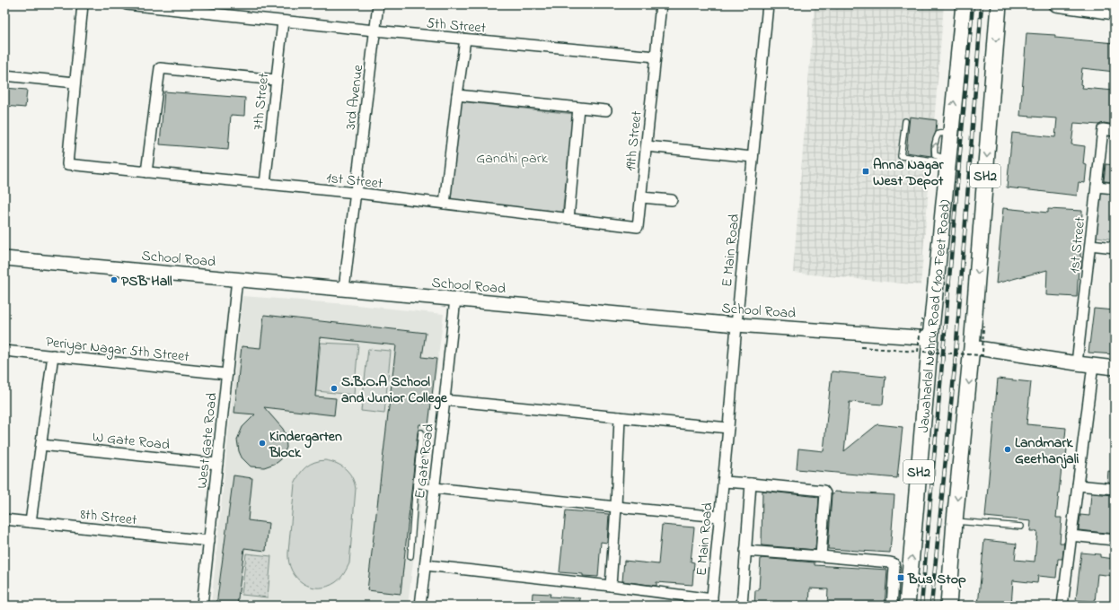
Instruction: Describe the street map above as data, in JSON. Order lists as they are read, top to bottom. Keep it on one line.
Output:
{"streets":{"main road":["SH2","Jawaharlal Nehru Road (100 Feet Road)"],"street":["5th Street","3rd Avenue","7th Street","19th Street","1st Street","E Main Road","School Road","Periyar Nagar 5th Street","W Gate Road","West Gate Road","E Gate Road","8th Street"]},"crossings":[["5th Street","3rd Avenue"],["5th Street","7th Street"],["5th Street","19th Street"],["3rd Avenue","1st Street"],["3rd Avenue","School Road"],["7th Street","1st Street"],["19th Street","1st Street"],["E Main Road","School Road"],["School Road","Jawaharlal Nehru Road (100 Feet Road)"],["School Road","West Gate Road"],["School Road","E Gate Road"],["Periyar Nagar 5th Street","West Gate Road"],["W Gate Road","West Gate Road"],["West Gate Road","8th Street"]],"parks":["Gandhi park"],"places":{"transit":["Anna Nagar West Depot","Bus Stop"],"other":["PSB Hall","S.B.O.A School and Junior College","Kindergarten Block","Landmark Geethanjali"]}}
